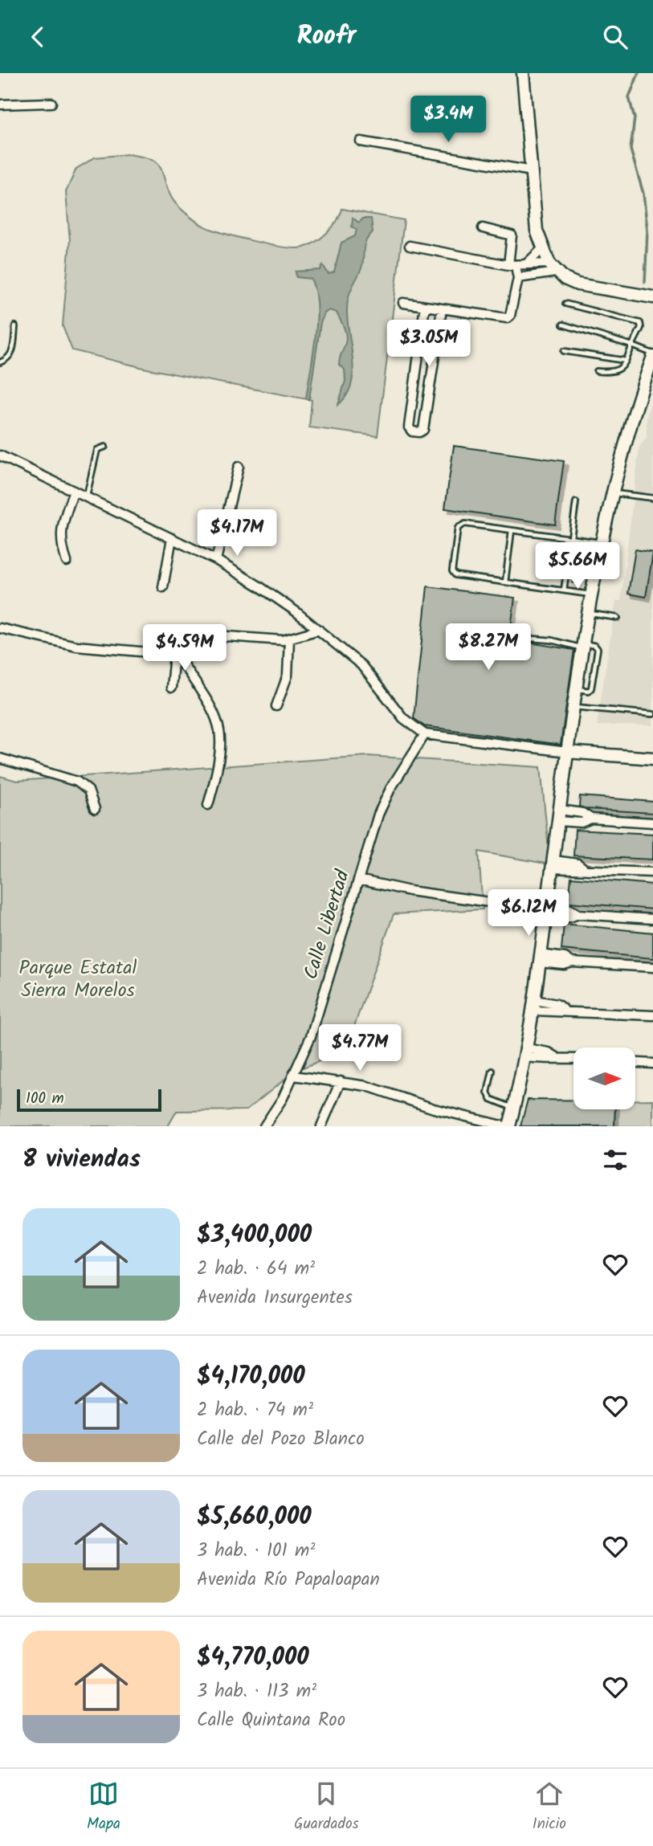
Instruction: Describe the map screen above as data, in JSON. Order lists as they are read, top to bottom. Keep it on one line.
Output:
{"streets":{"street":["Calle Libertad"]},"parks":["Parque Estatal Sierra Morelos"],"scale_bar":"100 m","north":"right","page":{"header":"Roofr","price":["$3.4M","$3.05M","$4.17M","$5.66M","$8.27M","$4.59M","$6.12M","$4.77M"],"scale":"100 m","heading":"8 viviendas","list":[{"name":"$3,400,000","note":"2 hab. · 64 m² · Avenida Insurgentes"},{"name":"$4,170,000","note":"2 hab. · 74 m² · Calle del Pozo Blanco"},{"name":"$5,660,000","note":"3 hab. · 101 m² · Avenida Río Papaloapan"},{"name":"$4,770,000","note":"3 hab. · 113 m² · Calle Quintana Roo"}],"tabs":["Mapa","Guardados","Inicio"]}}
